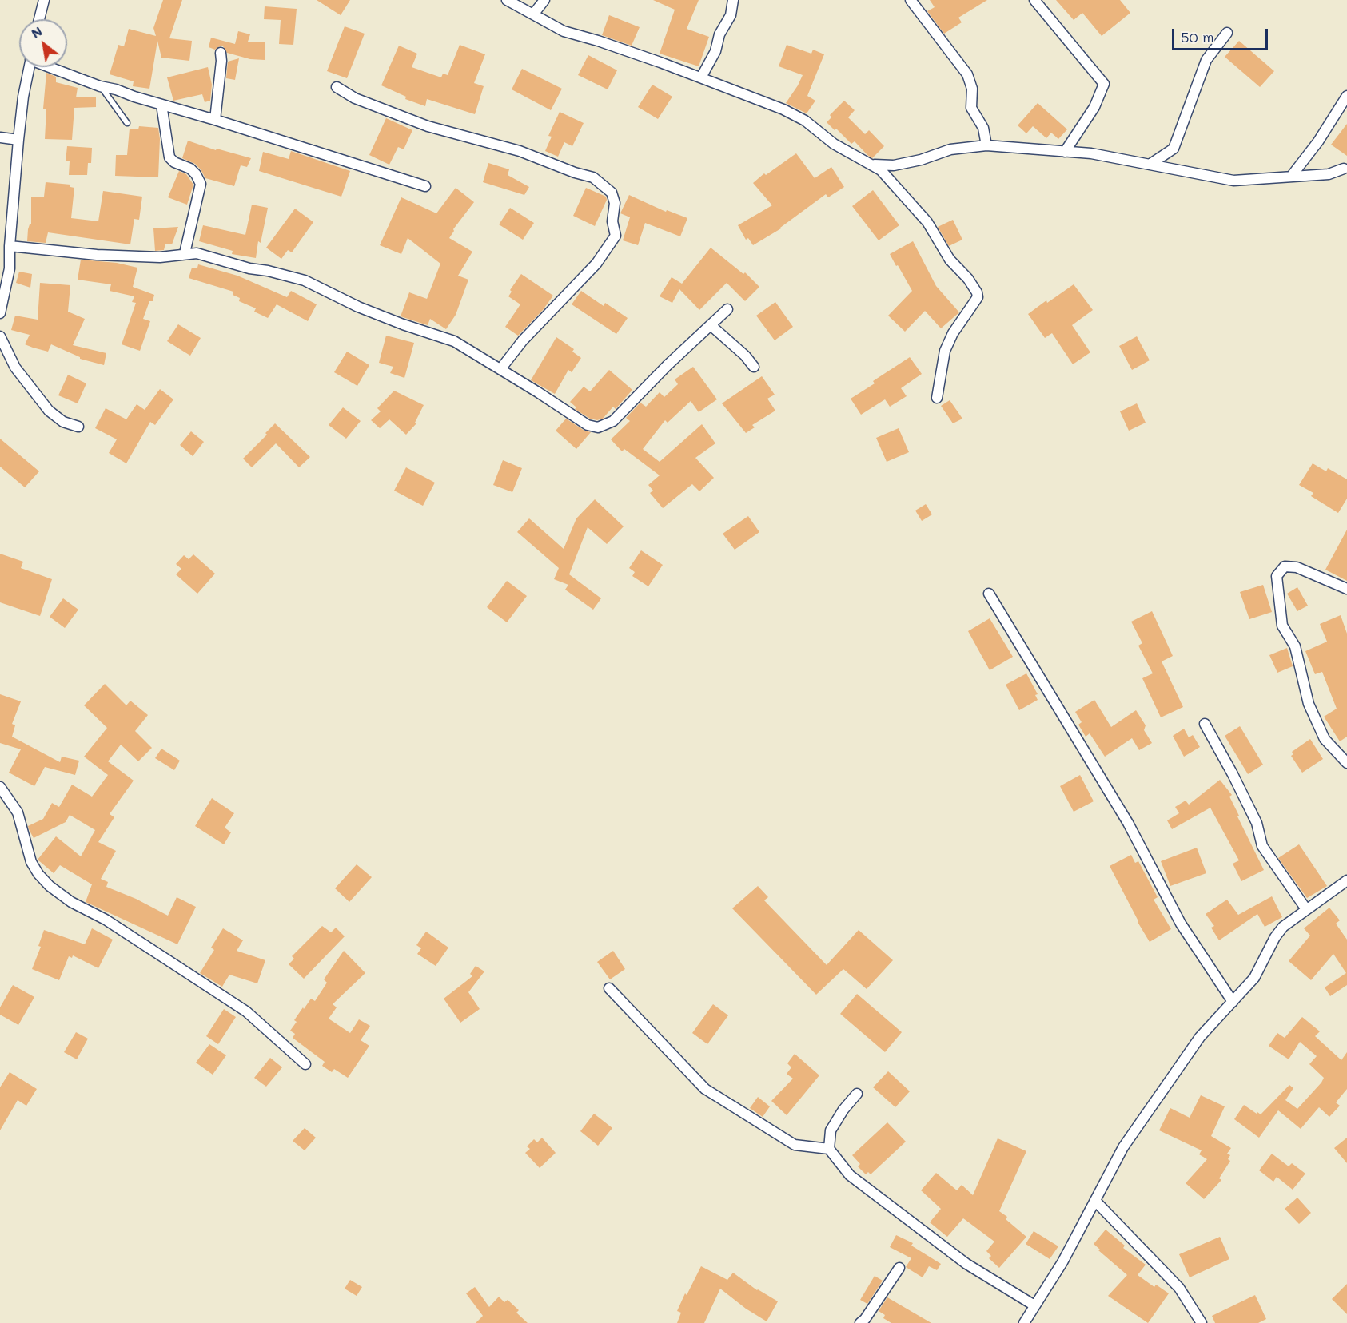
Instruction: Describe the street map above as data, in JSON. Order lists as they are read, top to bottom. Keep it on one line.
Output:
{"scale_bar":"50 m","north":"top left"}
